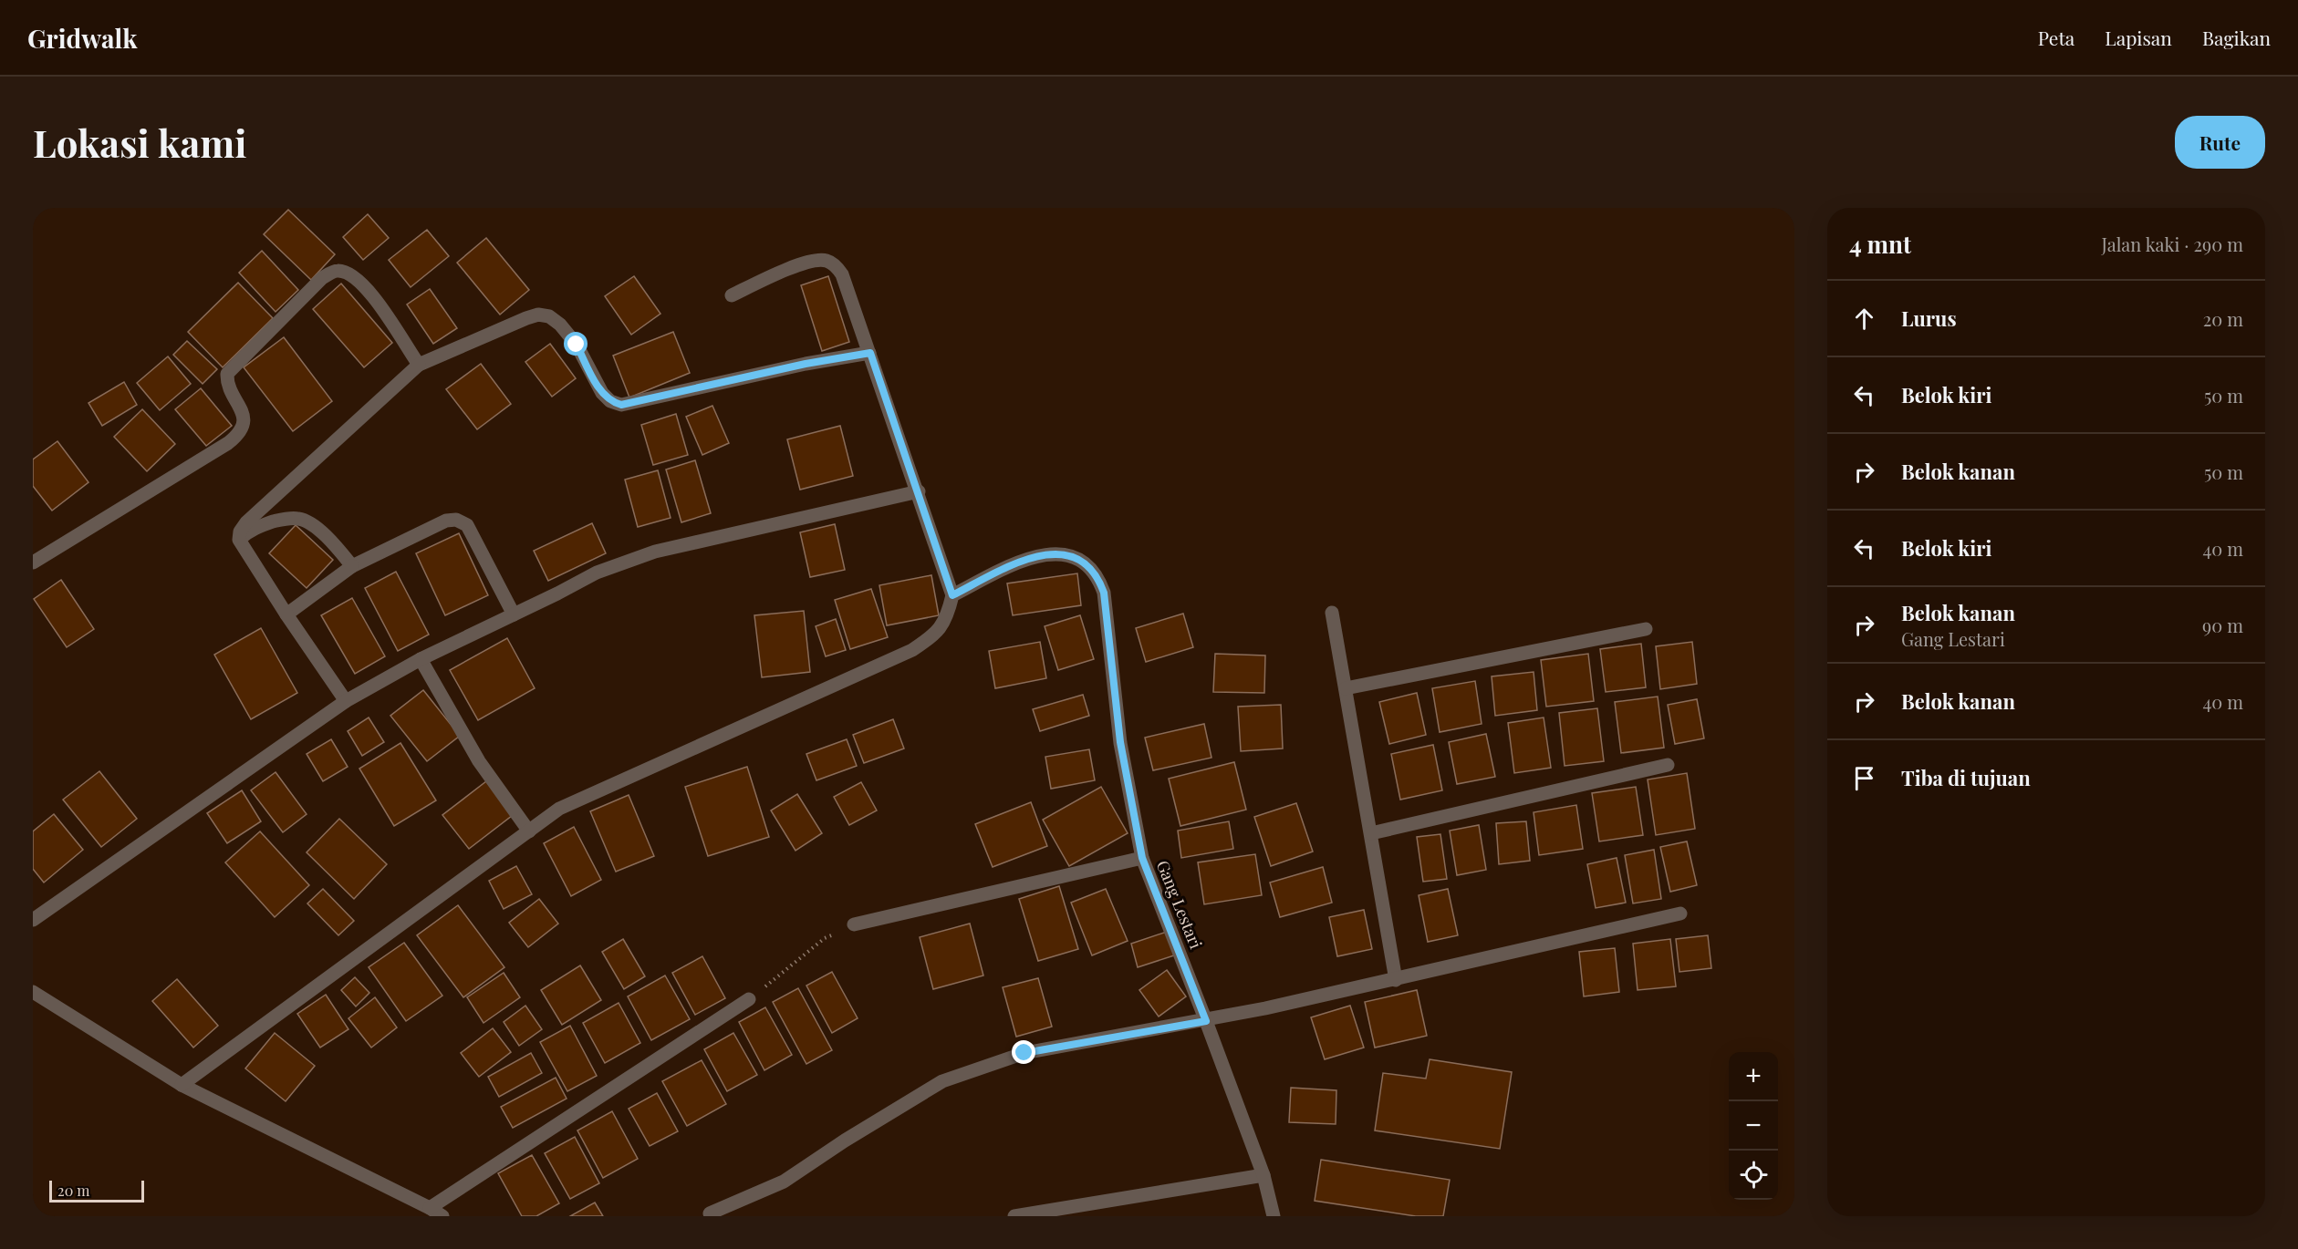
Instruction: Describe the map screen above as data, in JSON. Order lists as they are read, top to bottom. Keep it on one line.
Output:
{"streets":{"street":["Gang Lestari"]},"scale_bar":"20 m","page":{"header":"Gridwalk","nav":["Peta","Lapisan","Bagikan"],"buttons":"Rute","title":"Lokasi kami","heading":["4 mnt","Jalan kaki · 290 m"],"list":[["Lurus","20 m"],["Belok kiri","50 m"],["Belok kanan","50 m"],["Belok kiri","40 m"],["Belok kanan","Gang Lestari","90 m"],["Belok kanan","40 m"],"Tiba di tujuan"],"map_buttons":["+","−"],"scale":"20 m"}}
